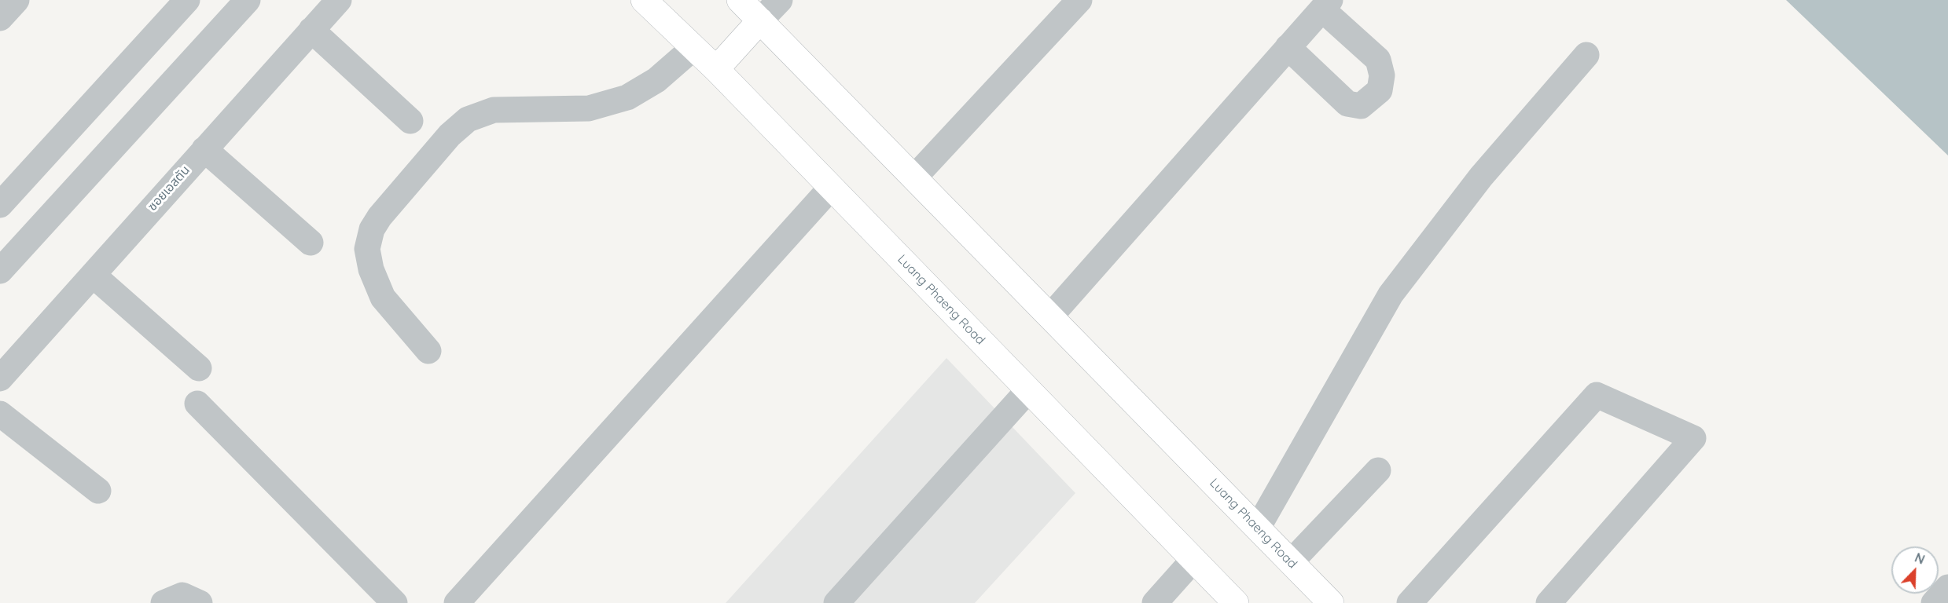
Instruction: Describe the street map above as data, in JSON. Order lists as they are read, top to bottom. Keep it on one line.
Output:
{"streets":{"main road":["Luang Phaeng Road"],"street":["ซอยเอสตัน"]},"north":"top right"}
